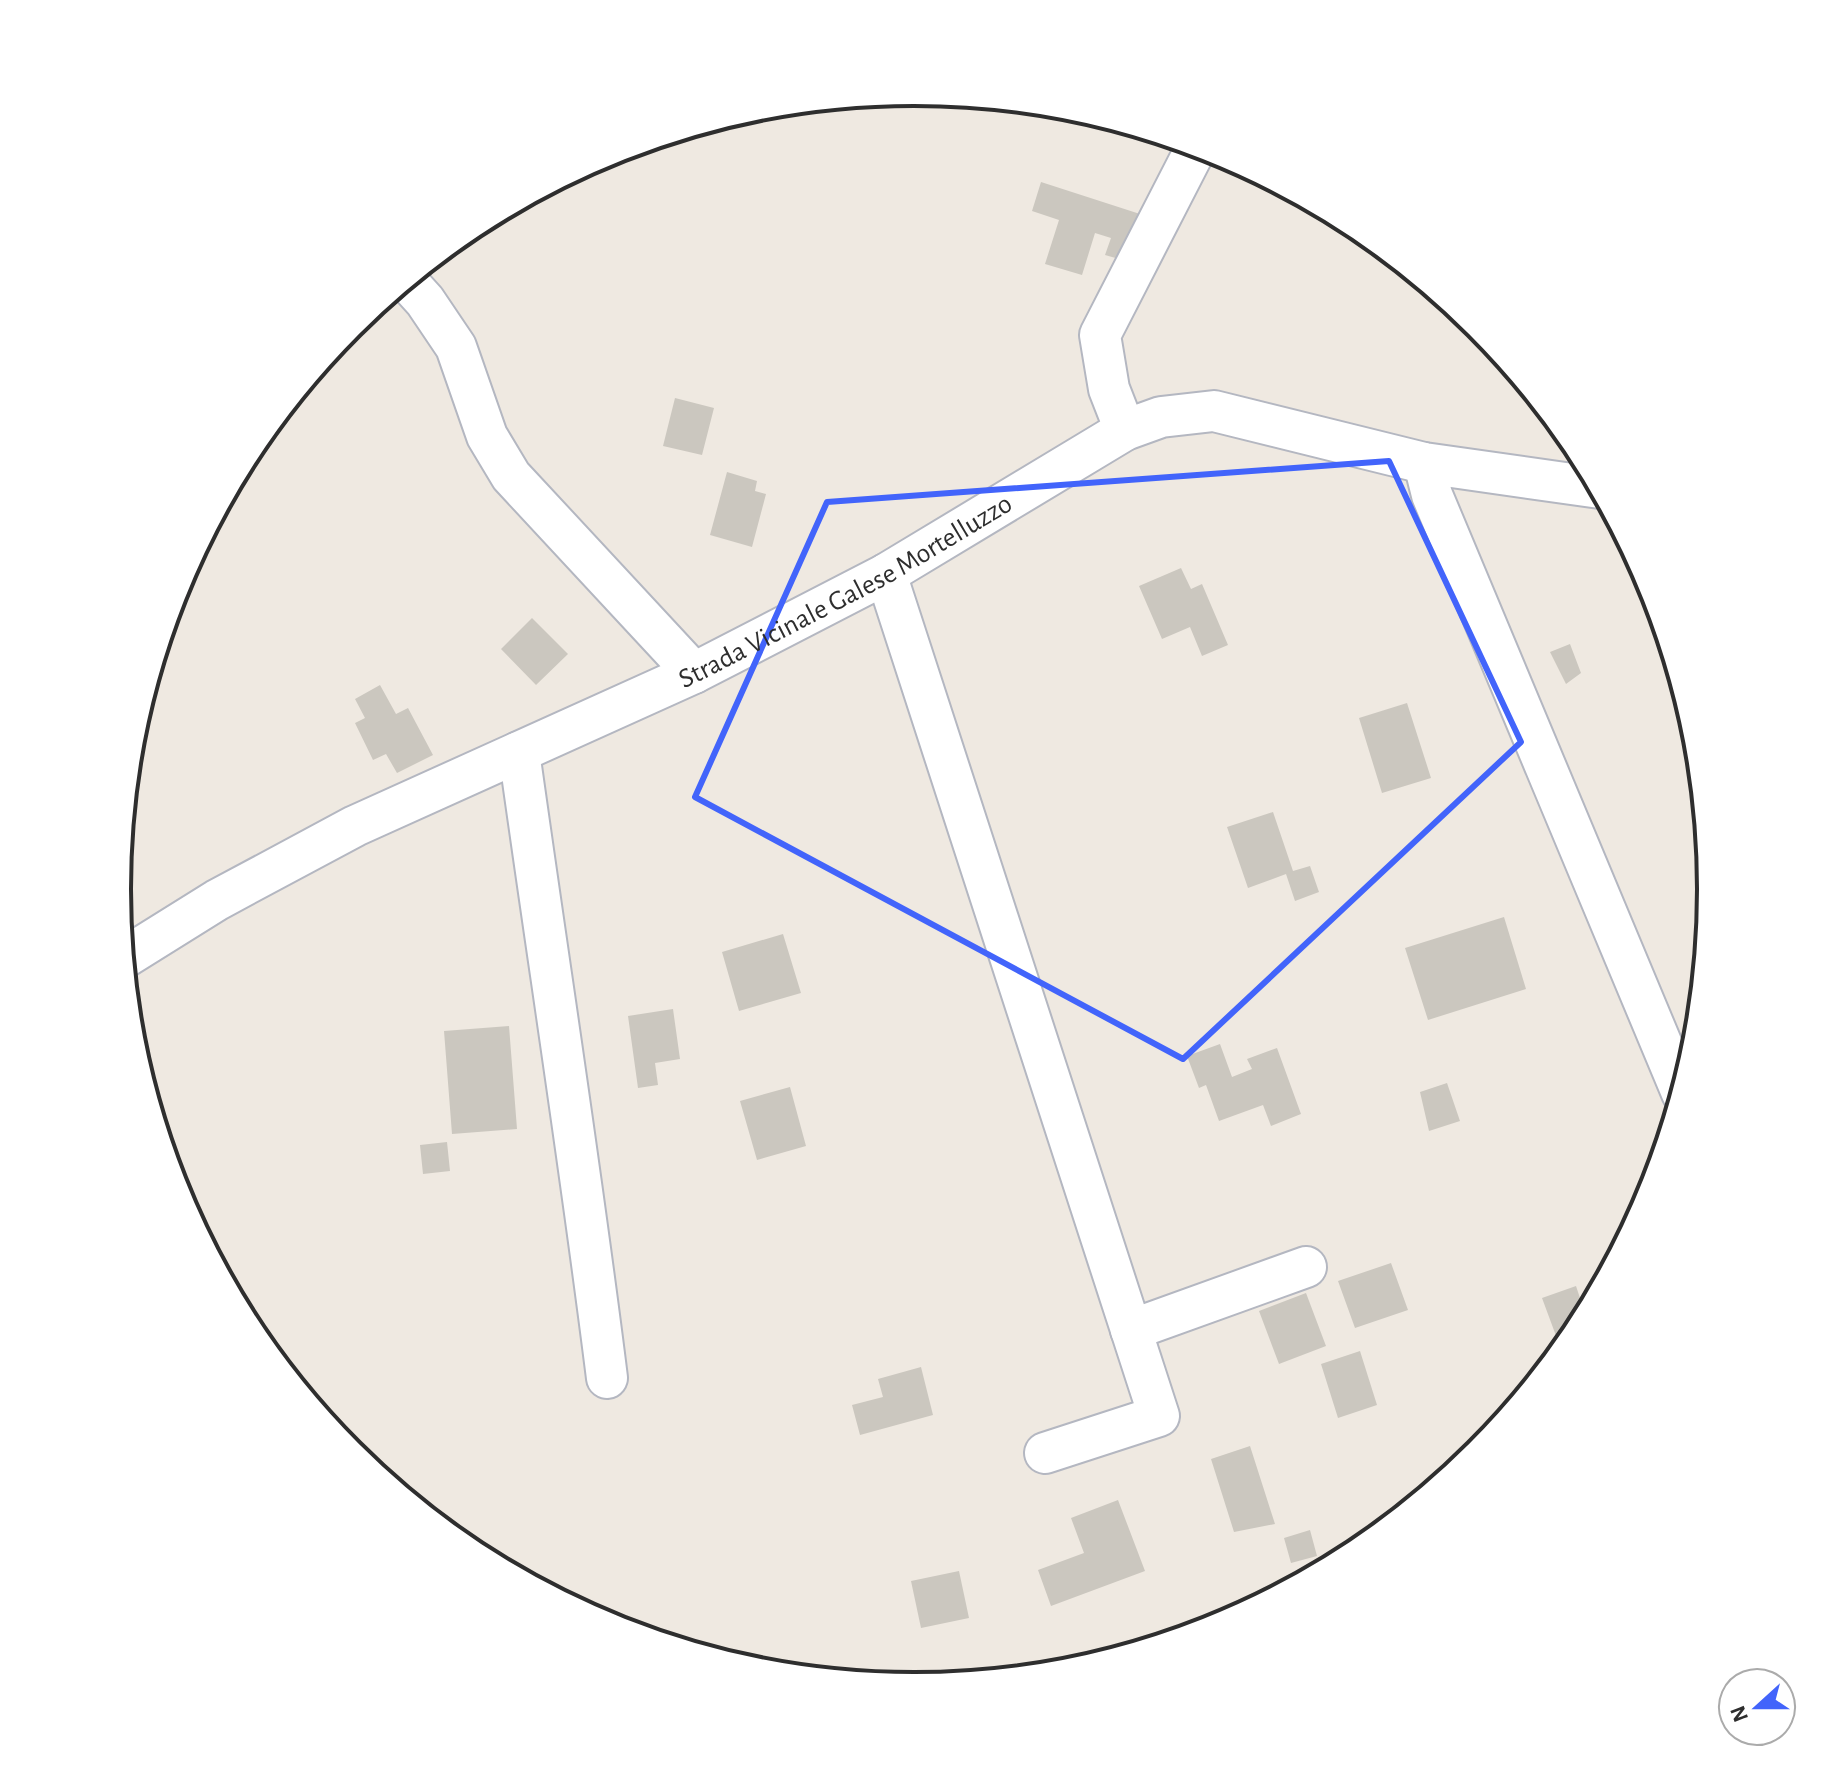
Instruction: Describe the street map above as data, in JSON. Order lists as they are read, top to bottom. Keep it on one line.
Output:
{"streets":{"street":["Strada Vicinale Galese Mortelluzzo"]},"north":"left"}
